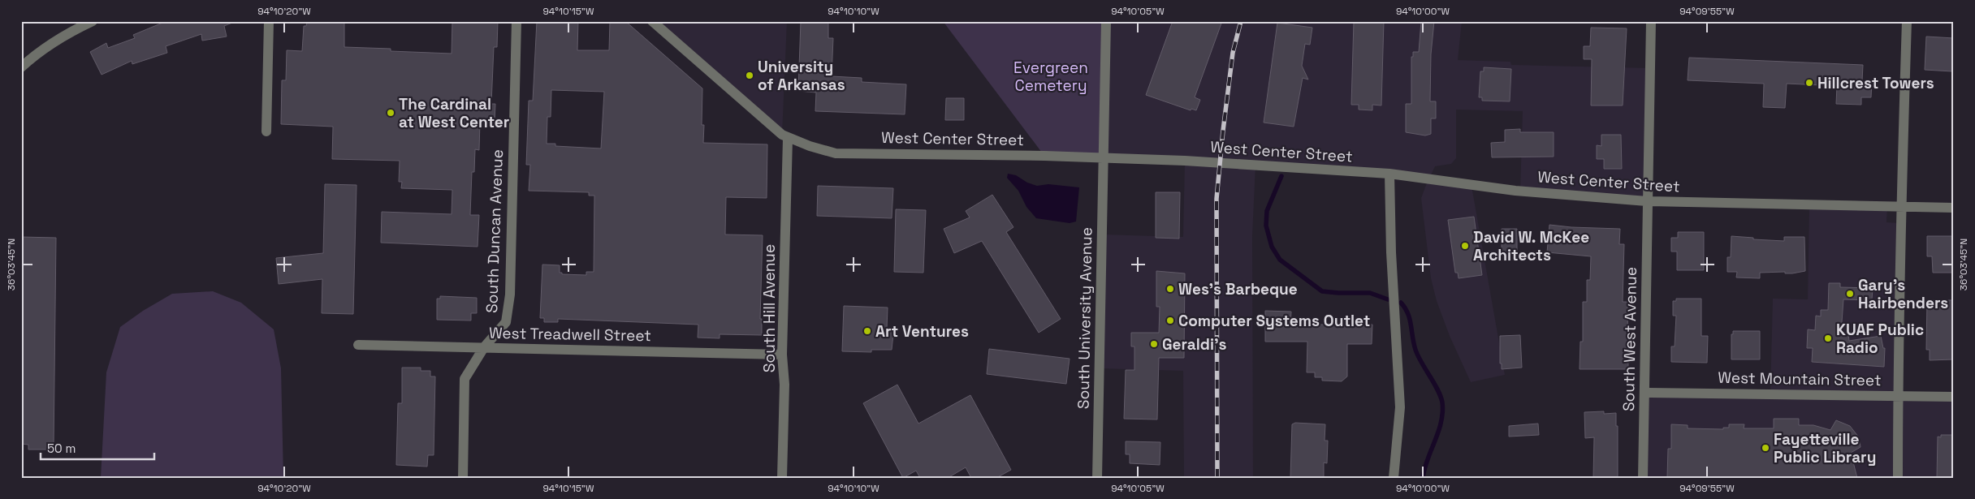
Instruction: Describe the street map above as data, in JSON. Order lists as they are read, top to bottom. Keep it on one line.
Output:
{"streets":{"street":["West Center Street","South Duncan Avenue","South Hill Avenue","South University Avenue","West Treadwell Street","South West Avenue","West Mountain Street"]},"crossings":[["West Center Street","South Hill Avenue"],["West Center Street","South University Avenue"],["West Center Street","South West Avenue"],["South Duncan Avenue","West Treadwell Street"],["South Hill Avenue","West Treadwell Street"],["South West Avenue","West Mountain Street"]],"parks":["Evergreen Cemetery"],"places":["University of Arkansas","Hillcrest Towers","The Cardinal at West Center","David W. McKee Architects","Wes's Barbeque","Gary's Hairbenders","Computer Systems Outlet","Art Ventures","KUAF Public Radio","Geraldi's","Fayetteville Public Library"],"scale_bar":"50 m","coordinates":["94°10'20\"W","94°10'15\"W","94°10'10\"W","94°10'05\"W","94°10'00\"W","94°09'55\"W","36°03'45\"N"]}
